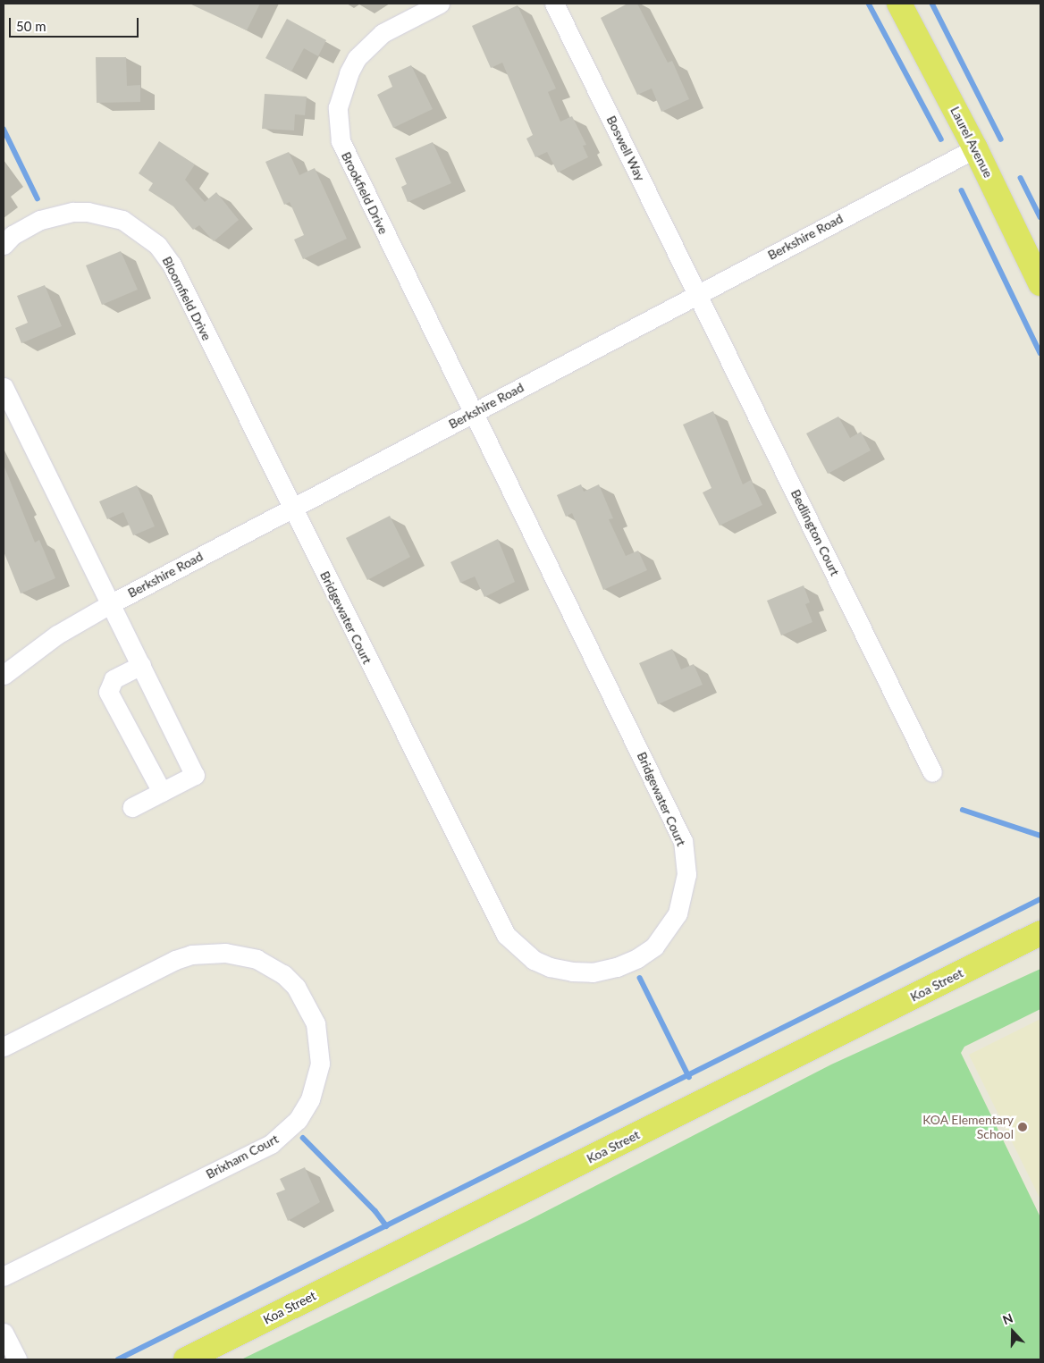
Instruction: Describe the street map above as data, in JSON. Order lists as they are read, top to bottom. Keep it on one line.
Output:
{"streets":{"main road":["Laurel Avenue","Koa Street"],"street":["Boswell Way","Brookfield Drive","Berkshire Road","Bloomfield Drive","Bedlington Court","Bridgewater Court","Brixham Court"]},"crossings":[["Laurel Avenue","Berkshire Road"],["Boswell Way","Berkshire Road"],["Boswell Way","Bedlington Court"],["Brookfield Drive","Berkshire Road"],["Brookfield Drive","Bridgewater Court"],["Berkshire Road","Bloomfield Drive"],["Berkshire Road","Bedlington Court"],["Berkshire Road","Bridgewater Court"],["Bloomfield Drive","Bridgewater Court"]],"places":["KOA Elementary School"],"scale_bar":"50 m","north":"top"}
